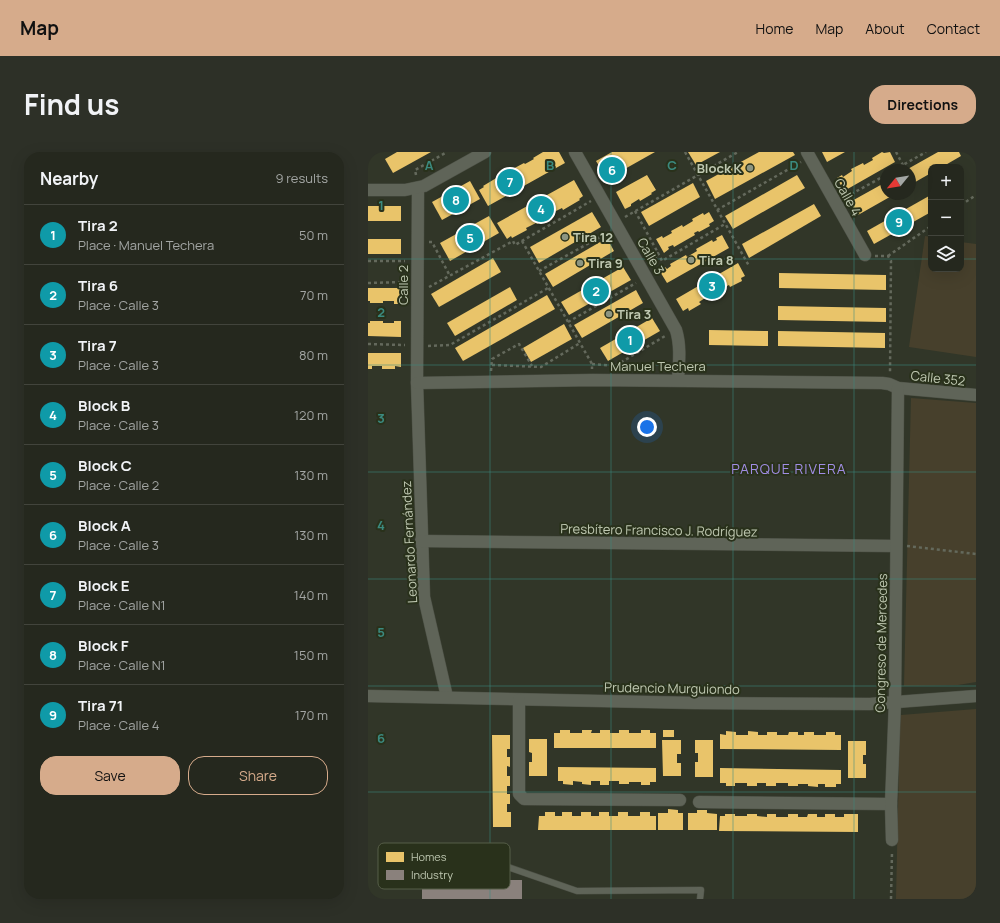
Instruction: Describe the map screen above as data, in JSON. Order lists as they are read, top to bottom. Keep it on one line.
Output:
{"streets":{"street":["Calle 4","Calle 3","Calle 2","Manuel Techera","Calle 352","Presbítero Francisco J. Rodríguez","Leonardo Fernández","Congreso de Mercedes","Prudencio Murguiondo"]},"crossings":[["Calle 3","Manuel Techera"],["Calle 2","Manuel Techera"],["Calle 2","Leonardo Fernández"],["Manuel Techera","Calle 352"],["Manuel Techera","Leonardo Fernández"],["Manuel Techera","Congreso de Mercedes"],["Calle 352","Congreso de Mercedes"],["Presbítero Francisco J. Rodríguez","Leonardo Fernández"],["Presbítero Francisco J. Rodríguez","Congreso de Mercedes"],["Leonardo Fernández","Prudencio Murguiondo"],["Congreso de Mercedes","Prudencio Murguiondo"]],"districts":["PARQUE RIVERA"],"places":["Block K","Tira 12","Tira 8","Tira 9","Tira 3"],"legend":["Homes","Industry"],"north":"bottom left","page":{"header":"Map","nav":["Home","Map","About","Contact"],"title":"Find us","buttons":["Directions",["Save","Share"]],"heading":["Nearby","9 results"],"pins":["6","7","8","4","9","5","3","2","1"],"map_buttons":["+","−"],"list":[{"mark":"1","name":"Tira 2","note":"Place · Manuel Techera","value":"50 m"},{"mark":"2","name":"Tira 6","note":"Place · Calle 3","value":"70 m"},{"mark":"3","name":"Tira 7","note":"Place · Calle 3","value":"80 m"},{"mark":"4","name":"Block B","note":"Place · Calle 3","value":"120 m"},{"mark":"5","name":"Block C","note":"Place · Calle 2","value":"130 m"},{"mark":"6","name":"Block A","note":"Place · Calle 3","value":"130 m"},{"mark":"7","name":"Block E","note":"Place · Calle N1","value":"140 m"},{"mark":"8","name":"Block F","note":"Place · Calle N1","value":"150 m"},{"mark":"9","name":"Tira 71","note":"Place · Calle 4","value":"170 m"}]},"grid":{"columns":["A","B","C","D"],"rows":["1","2","3","4","5","6"]}}
